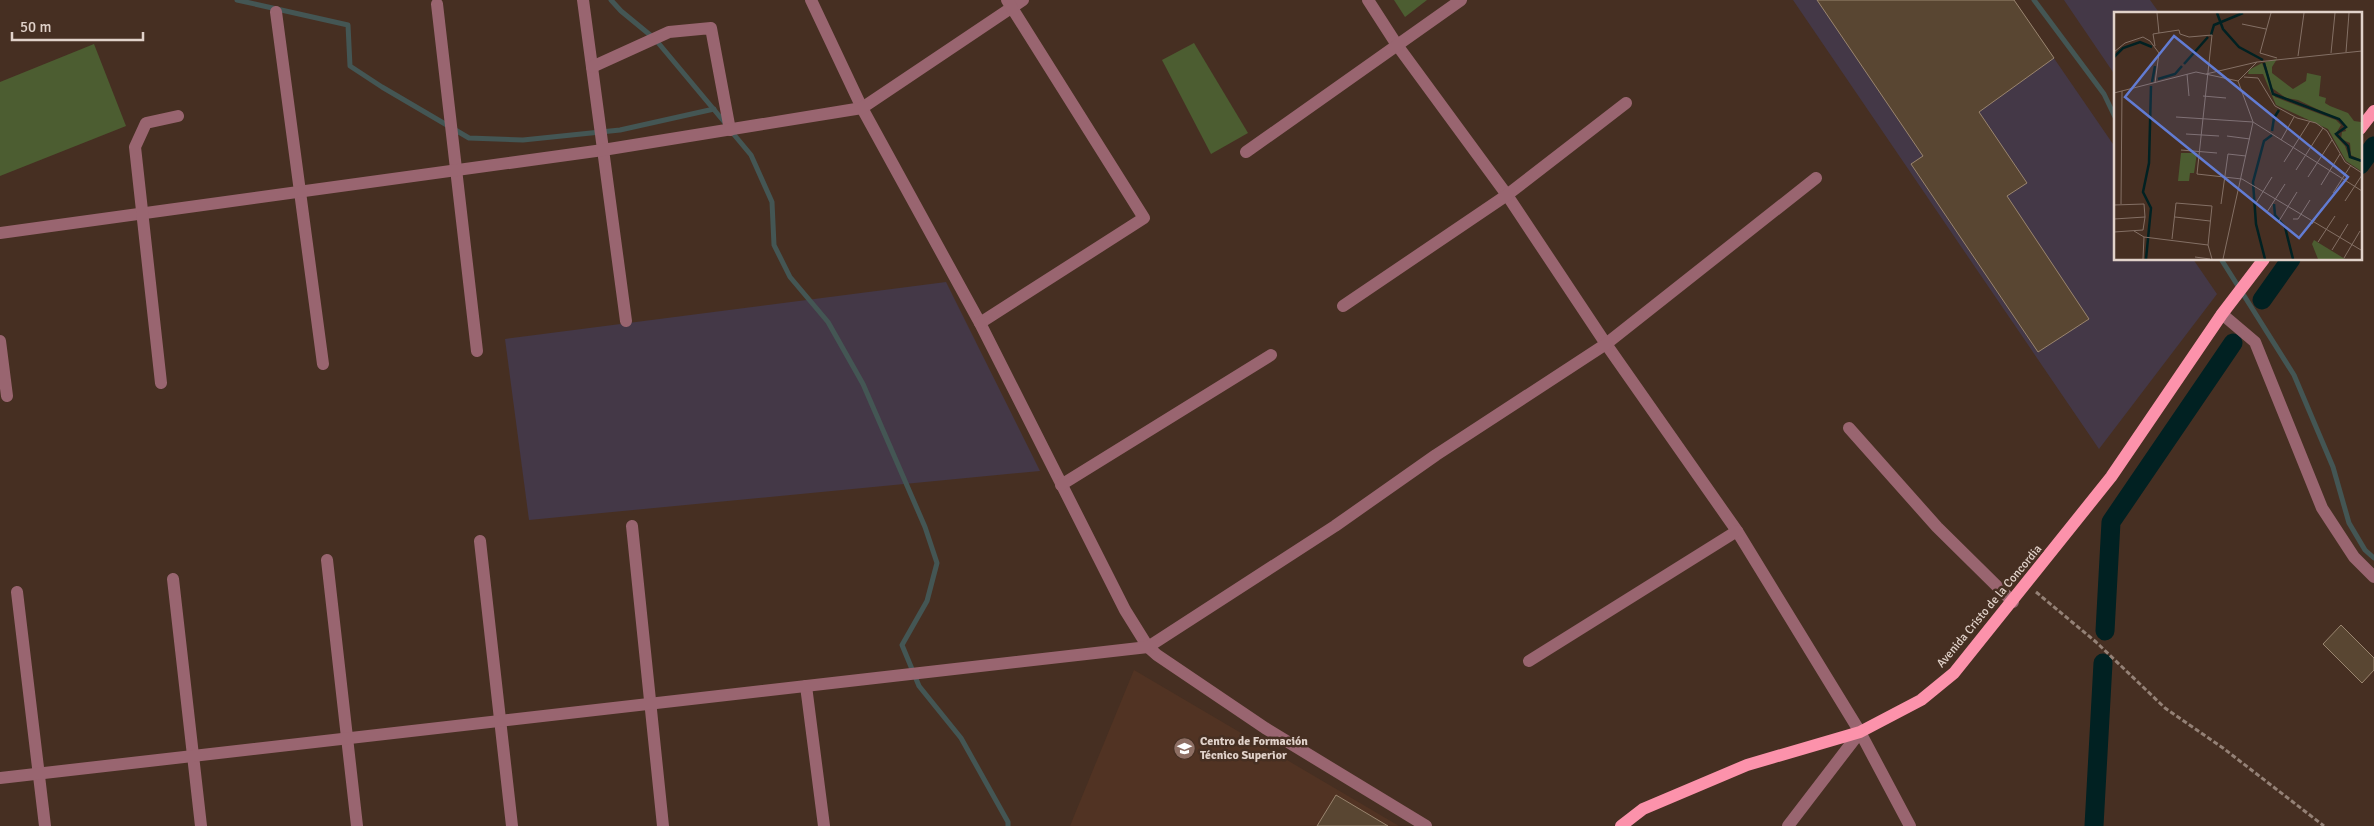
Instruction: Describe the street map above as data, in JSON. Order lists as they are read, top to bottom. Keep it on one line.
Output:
{"streets":{"main road":["Avenida Cristo de la Concordia"]},"places":{"school or university":["Centro de Formación Técnico Superior"]},"scale_bar":"50 m"}
